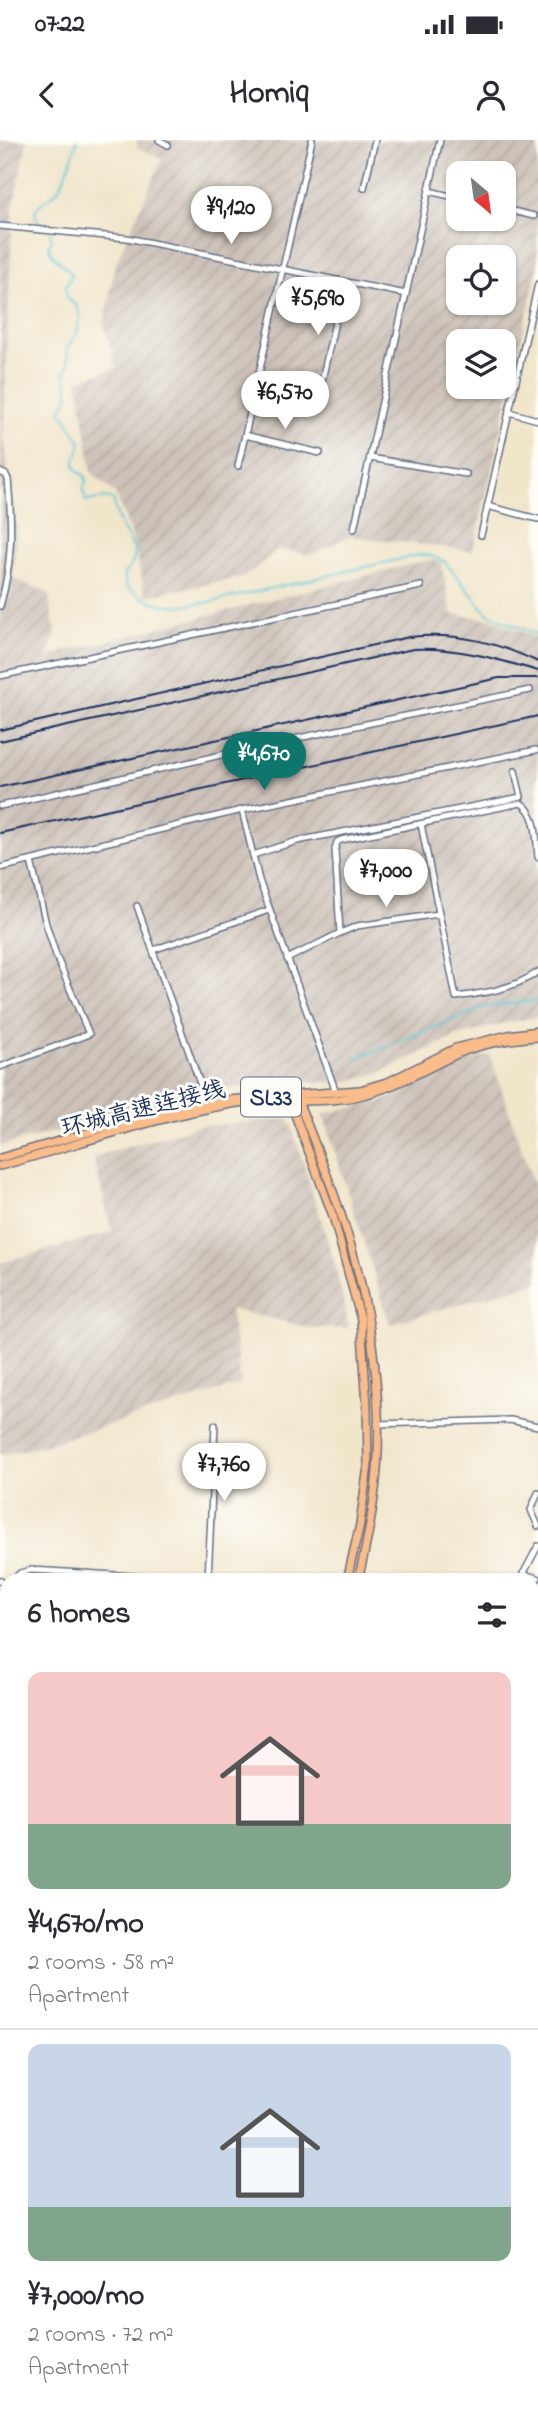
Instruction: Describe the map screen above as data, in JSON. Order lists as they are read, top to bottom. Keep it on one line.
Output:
{"streets":{"main road":["SL33","环城高速连接线"]},"north":"bottom right","page":{"status":"07:22","header":"Homiq","price":["¥9,120","¥5,690","¥6,570","¥4,670","¥7,000","¥7,760"],"heading":"6 homes","list":[{"name":"¥4,670/mo","note":"2 rooms · 58 m² · Apartment"},{"name":"¥7,000/mo","note":"2 rooms · 72 m² · Apartment"}]}}
